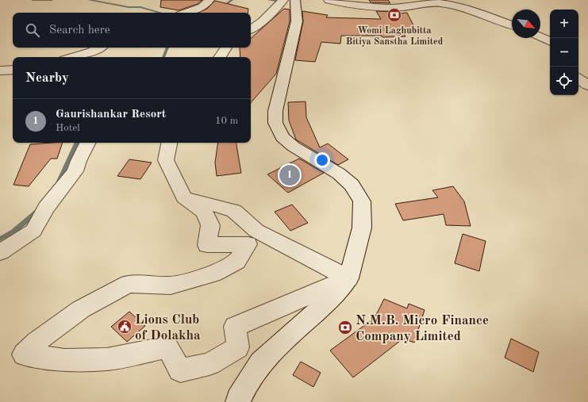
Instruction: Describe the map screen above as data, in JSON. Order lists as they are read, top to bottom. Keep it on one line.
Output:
{"places":{"bank":["Womi Laghubitta Bitiya Sanstha Limited","N.M.B. Micro Finance Company Limited"],"public building":["Lions Club of Dolakha"]},"north":"bottom right","page":{"map_buttons":["+","−"],"search":"Search here","heading":"Nearby","list":[{"mark":"1","name":"Gaurishankar Resort","note":"Hotel","value":"10 m"}],"pins":"1"}}
